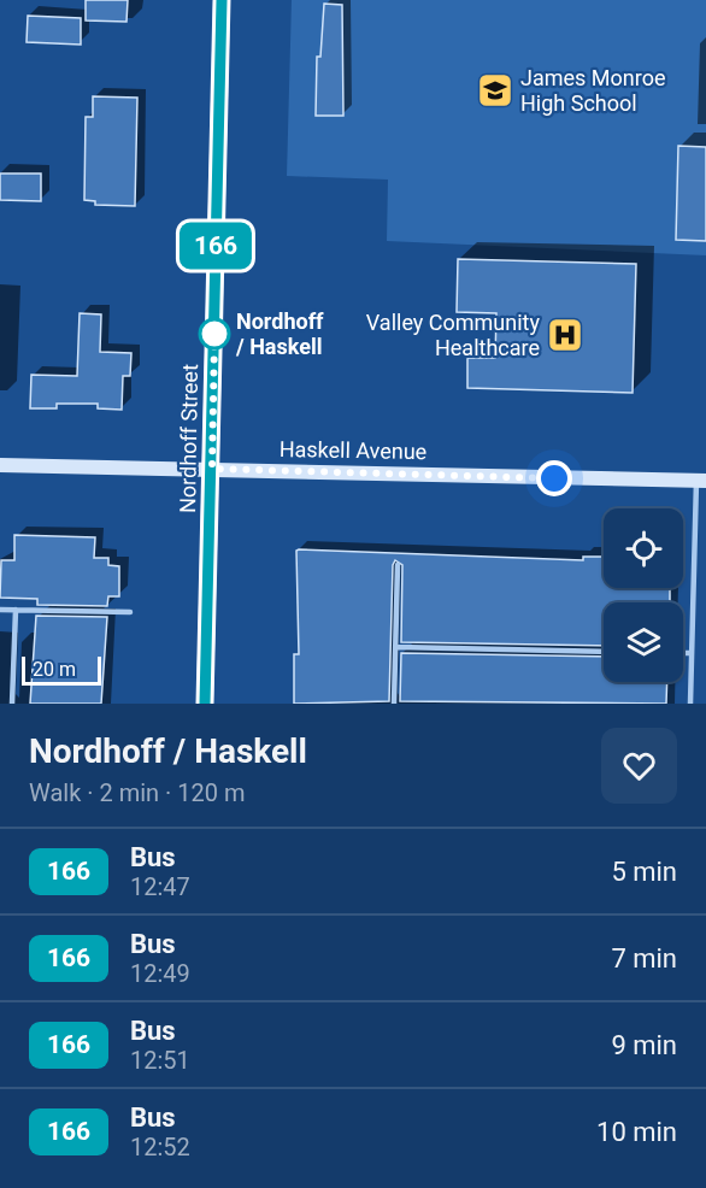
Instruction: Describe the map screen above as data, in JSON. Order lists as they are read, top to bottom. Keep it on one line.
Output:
{"streets":{"main road":["Nordhoff Street","Haskell Avenue"]},"crossings":[["Nordhoff Street","Haskell Avenue"]],"places":{"school or university":["James Monroe High School"],"other":["Nordhoff / Haskell"],"hospital":["Valley Community Healthcare"]},"lines":["bus line 166"],"scale_bar":"20 m","page":{"on_map":"166","scale":"20 m","heading":["Nordhoff / Haskell","Walk · 2 min · 120 m"],"list":[{"mark":"166","name":"Bus","note":"12:47","value":"5 min"},{"mark":"166","name":"Bus","note":"12:49","value":"7 min"},{"mark":"166","name":"Bus","note":"12:51","value":"9 min"},{"mark":"166","name":"Bus","note":"12:52","value":"10 min"}]}}
